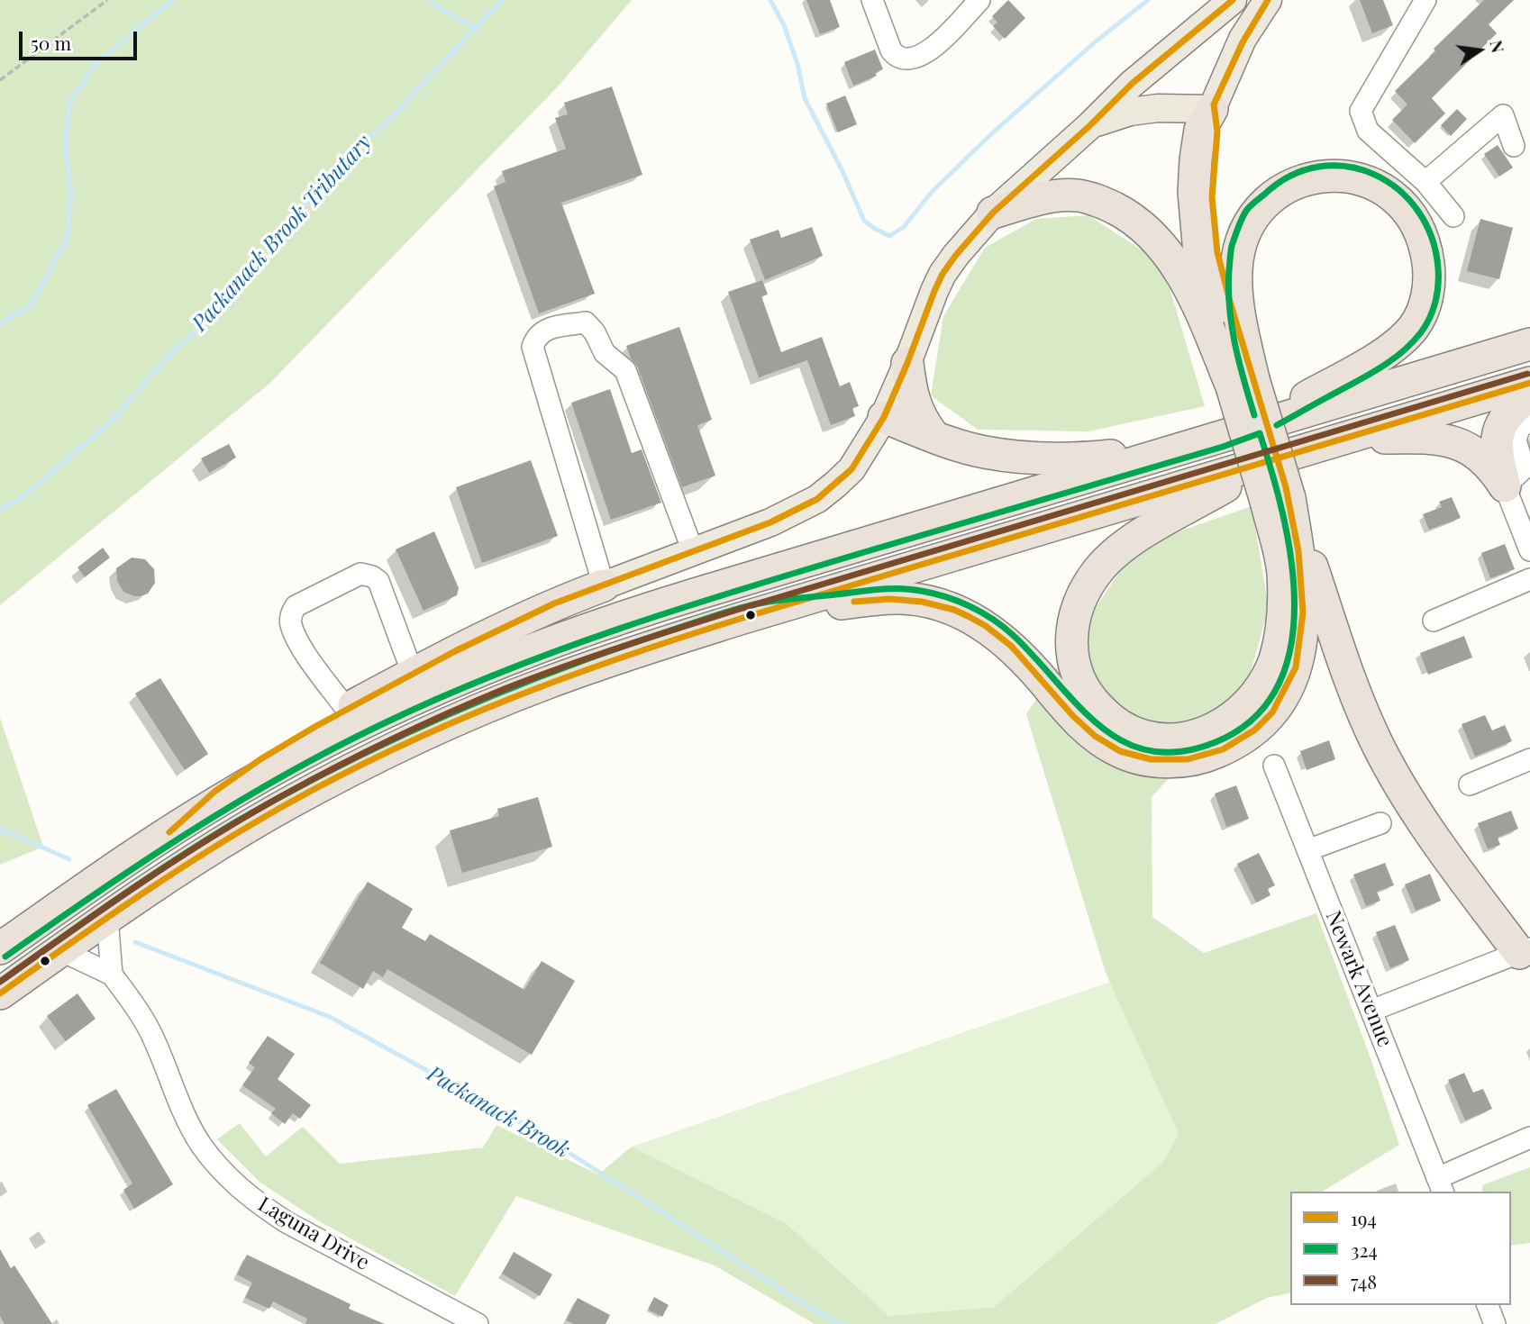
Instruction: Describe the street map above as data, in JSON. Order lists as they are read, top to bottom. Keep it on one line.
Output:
{"streets":{"street":["Newark Avenue","Laguna Drive"]},"water":["Packanack Brook Tributary","Packanack Brook"],"lines":["transit line 194","transit line 324","transit line 748"],"legend":["194","324","748"],"scale_bar":"50 m","north":"right"}
